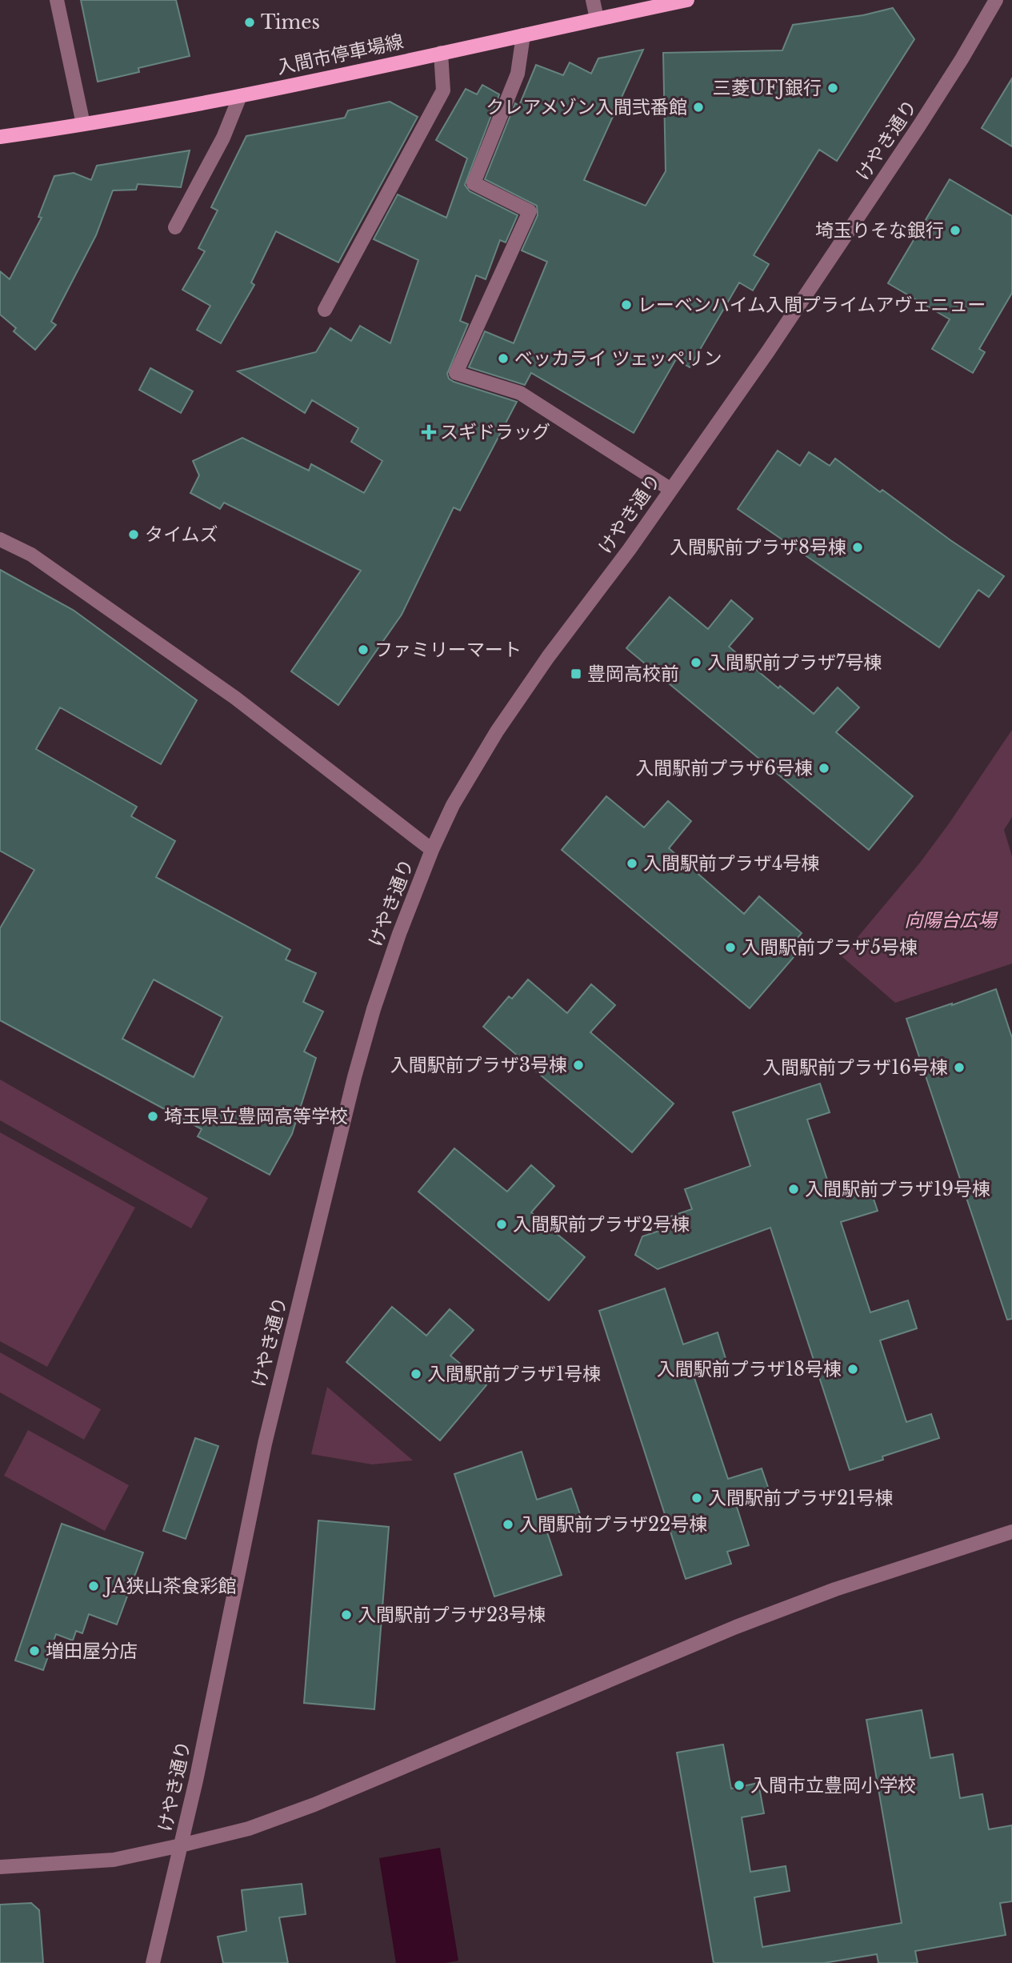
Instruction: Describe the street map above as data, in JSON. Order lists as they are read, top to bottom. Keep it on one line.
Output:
{"streets":{"main road":["入間市停車場線"],"street":["けやき通り"]},"parks":["向陽台広場"],"places":{"other":["Times","三菱UFJ銀行","クレアメゾン入間弐番館","埼玉りそな銀行","レーベンハイム入間プライムアヴェニュー","ベッカライ ツェッペリン","タイムズ","入間駅前プラザ8号棟","ファミリーマート","入間駅前プラザ7号棟","入間駅前プラザ6号棟","入間駅前プラザ4号棟","入間駅前プラザ5号棟","入間駅前プラザ3号棟","入間駅前プラザ16号棟","埼玉県立豊岡高等学校","入間駅前プラザ19号棟","入間駅前プラザ2号棟","入間駅前プラザ18号棟","入間駅前プラザ1号棟","入間駅前プラザ21号棟","入間駅前プラザ22号棟","JA狭山茶食彩館","入間駅前プラザ23号棟","増田屋分店","入間市立豊岡小学校"],"health":["スギドラッグ"],"transit":["豊岡高校前"]}}
